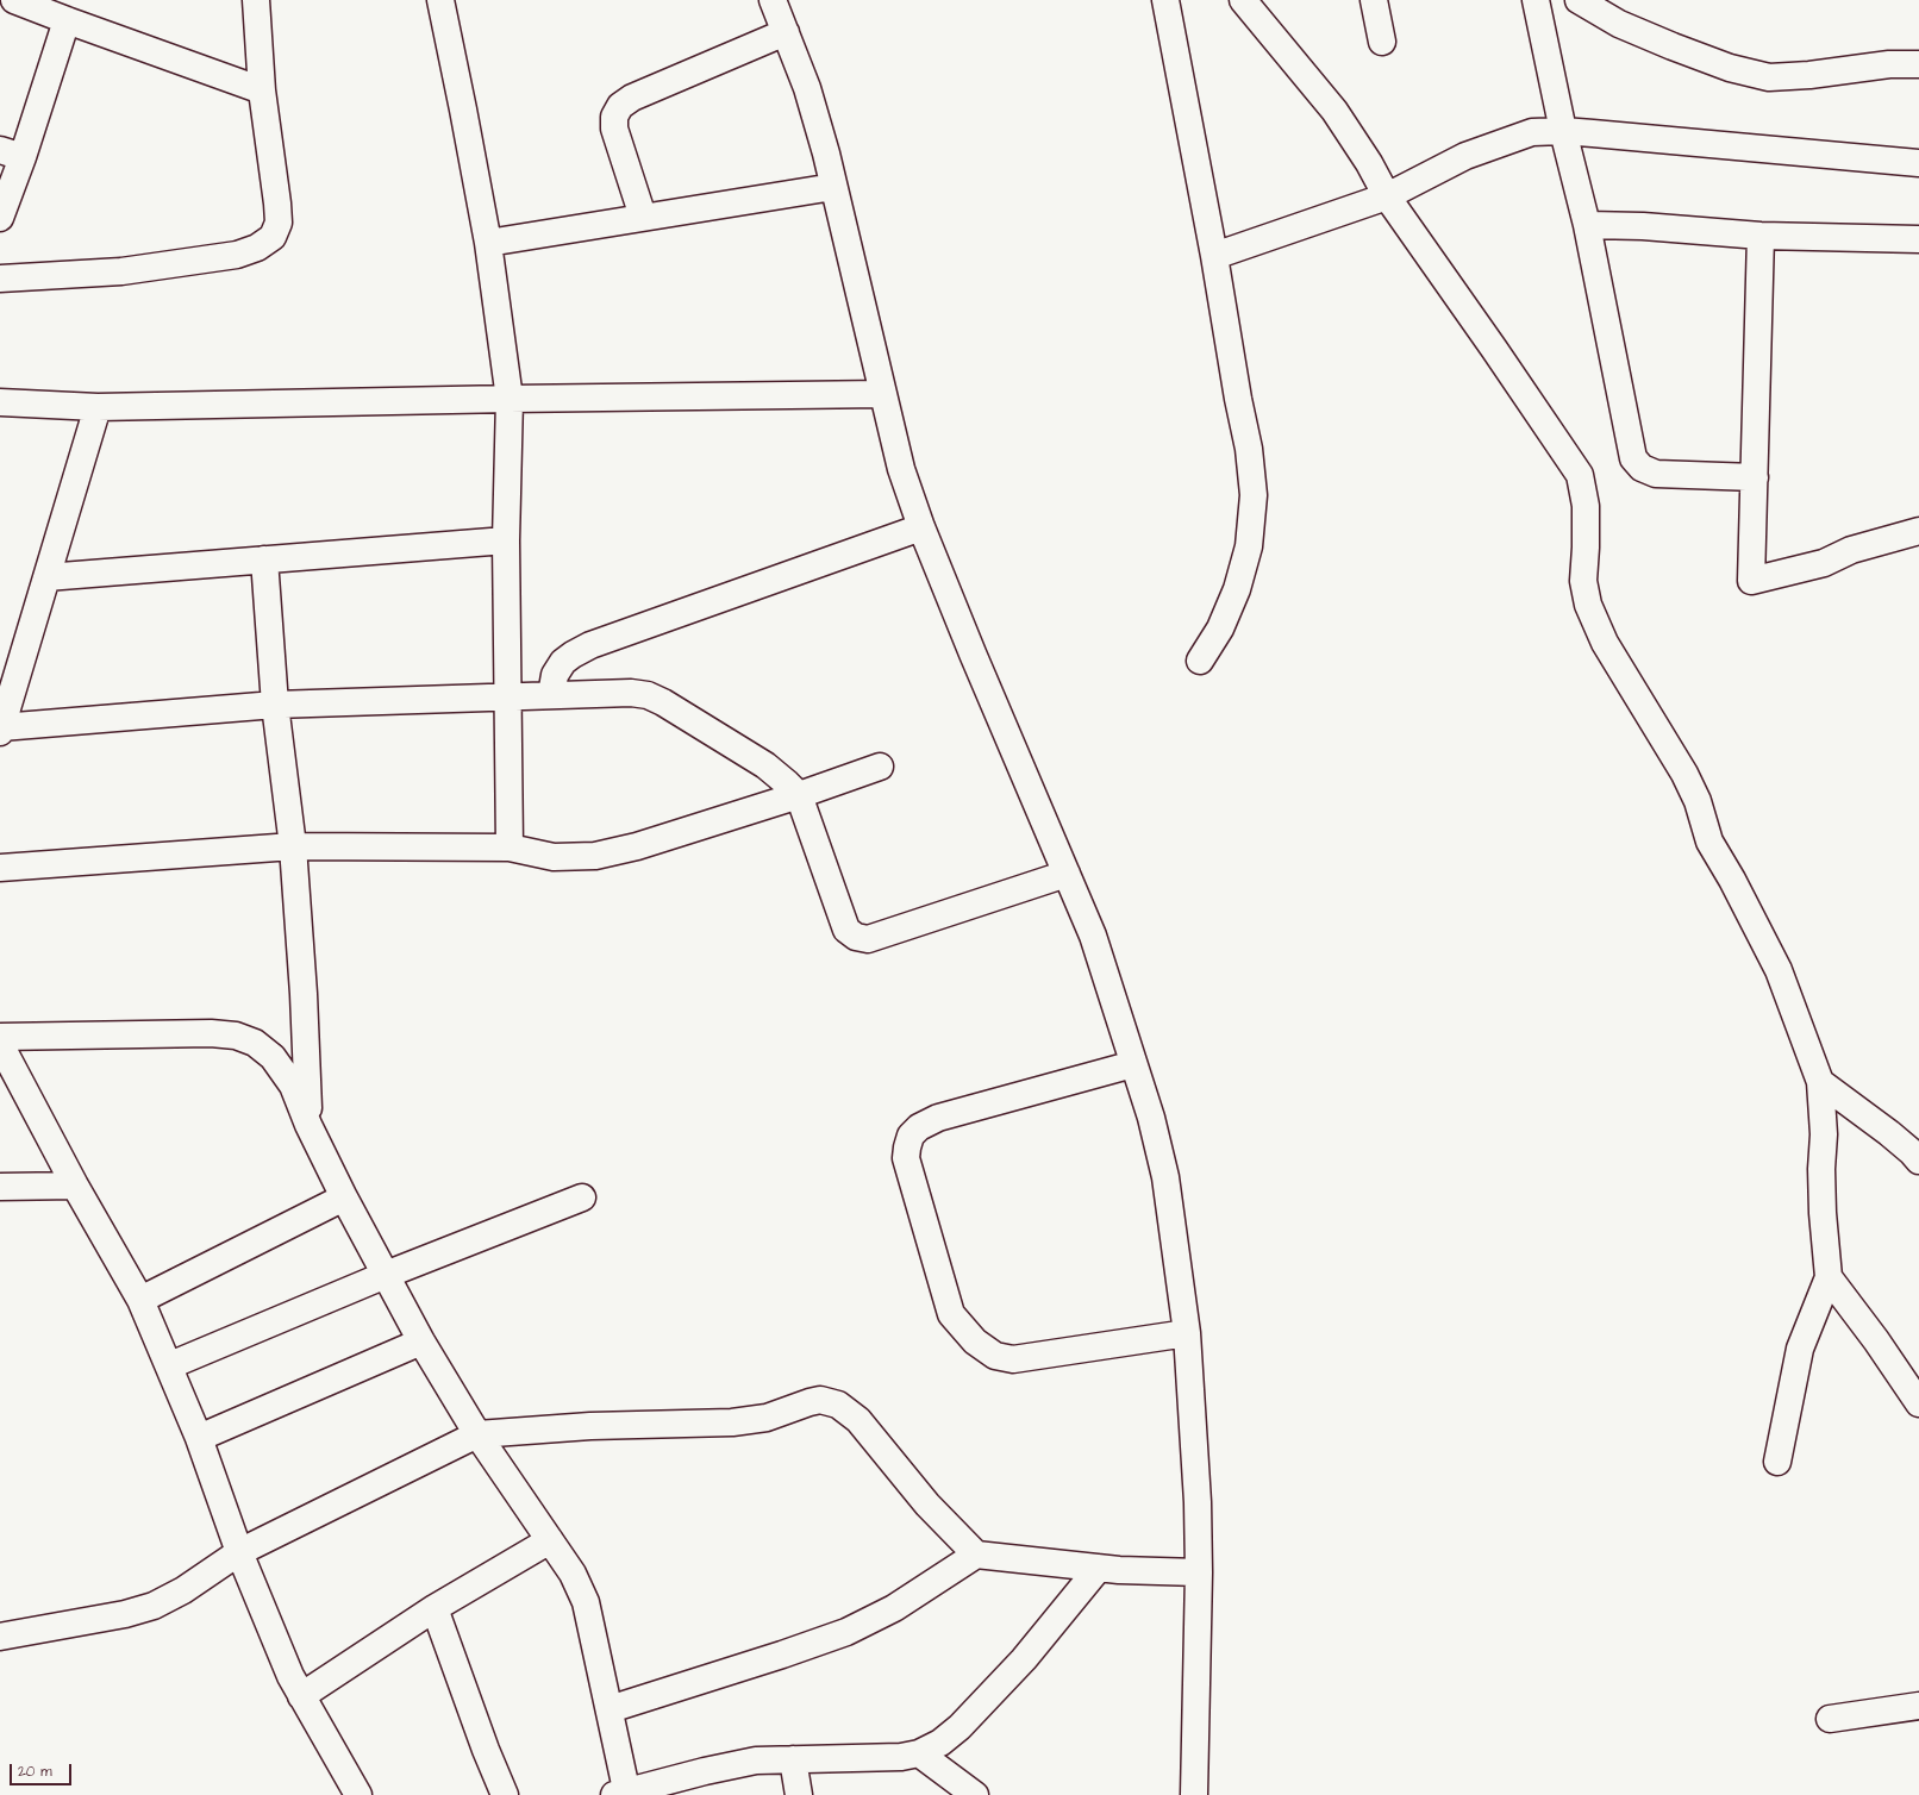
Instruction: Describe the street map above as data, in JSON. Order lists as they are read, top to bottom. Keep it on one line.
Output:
{"scale_bar":"20 m"}
